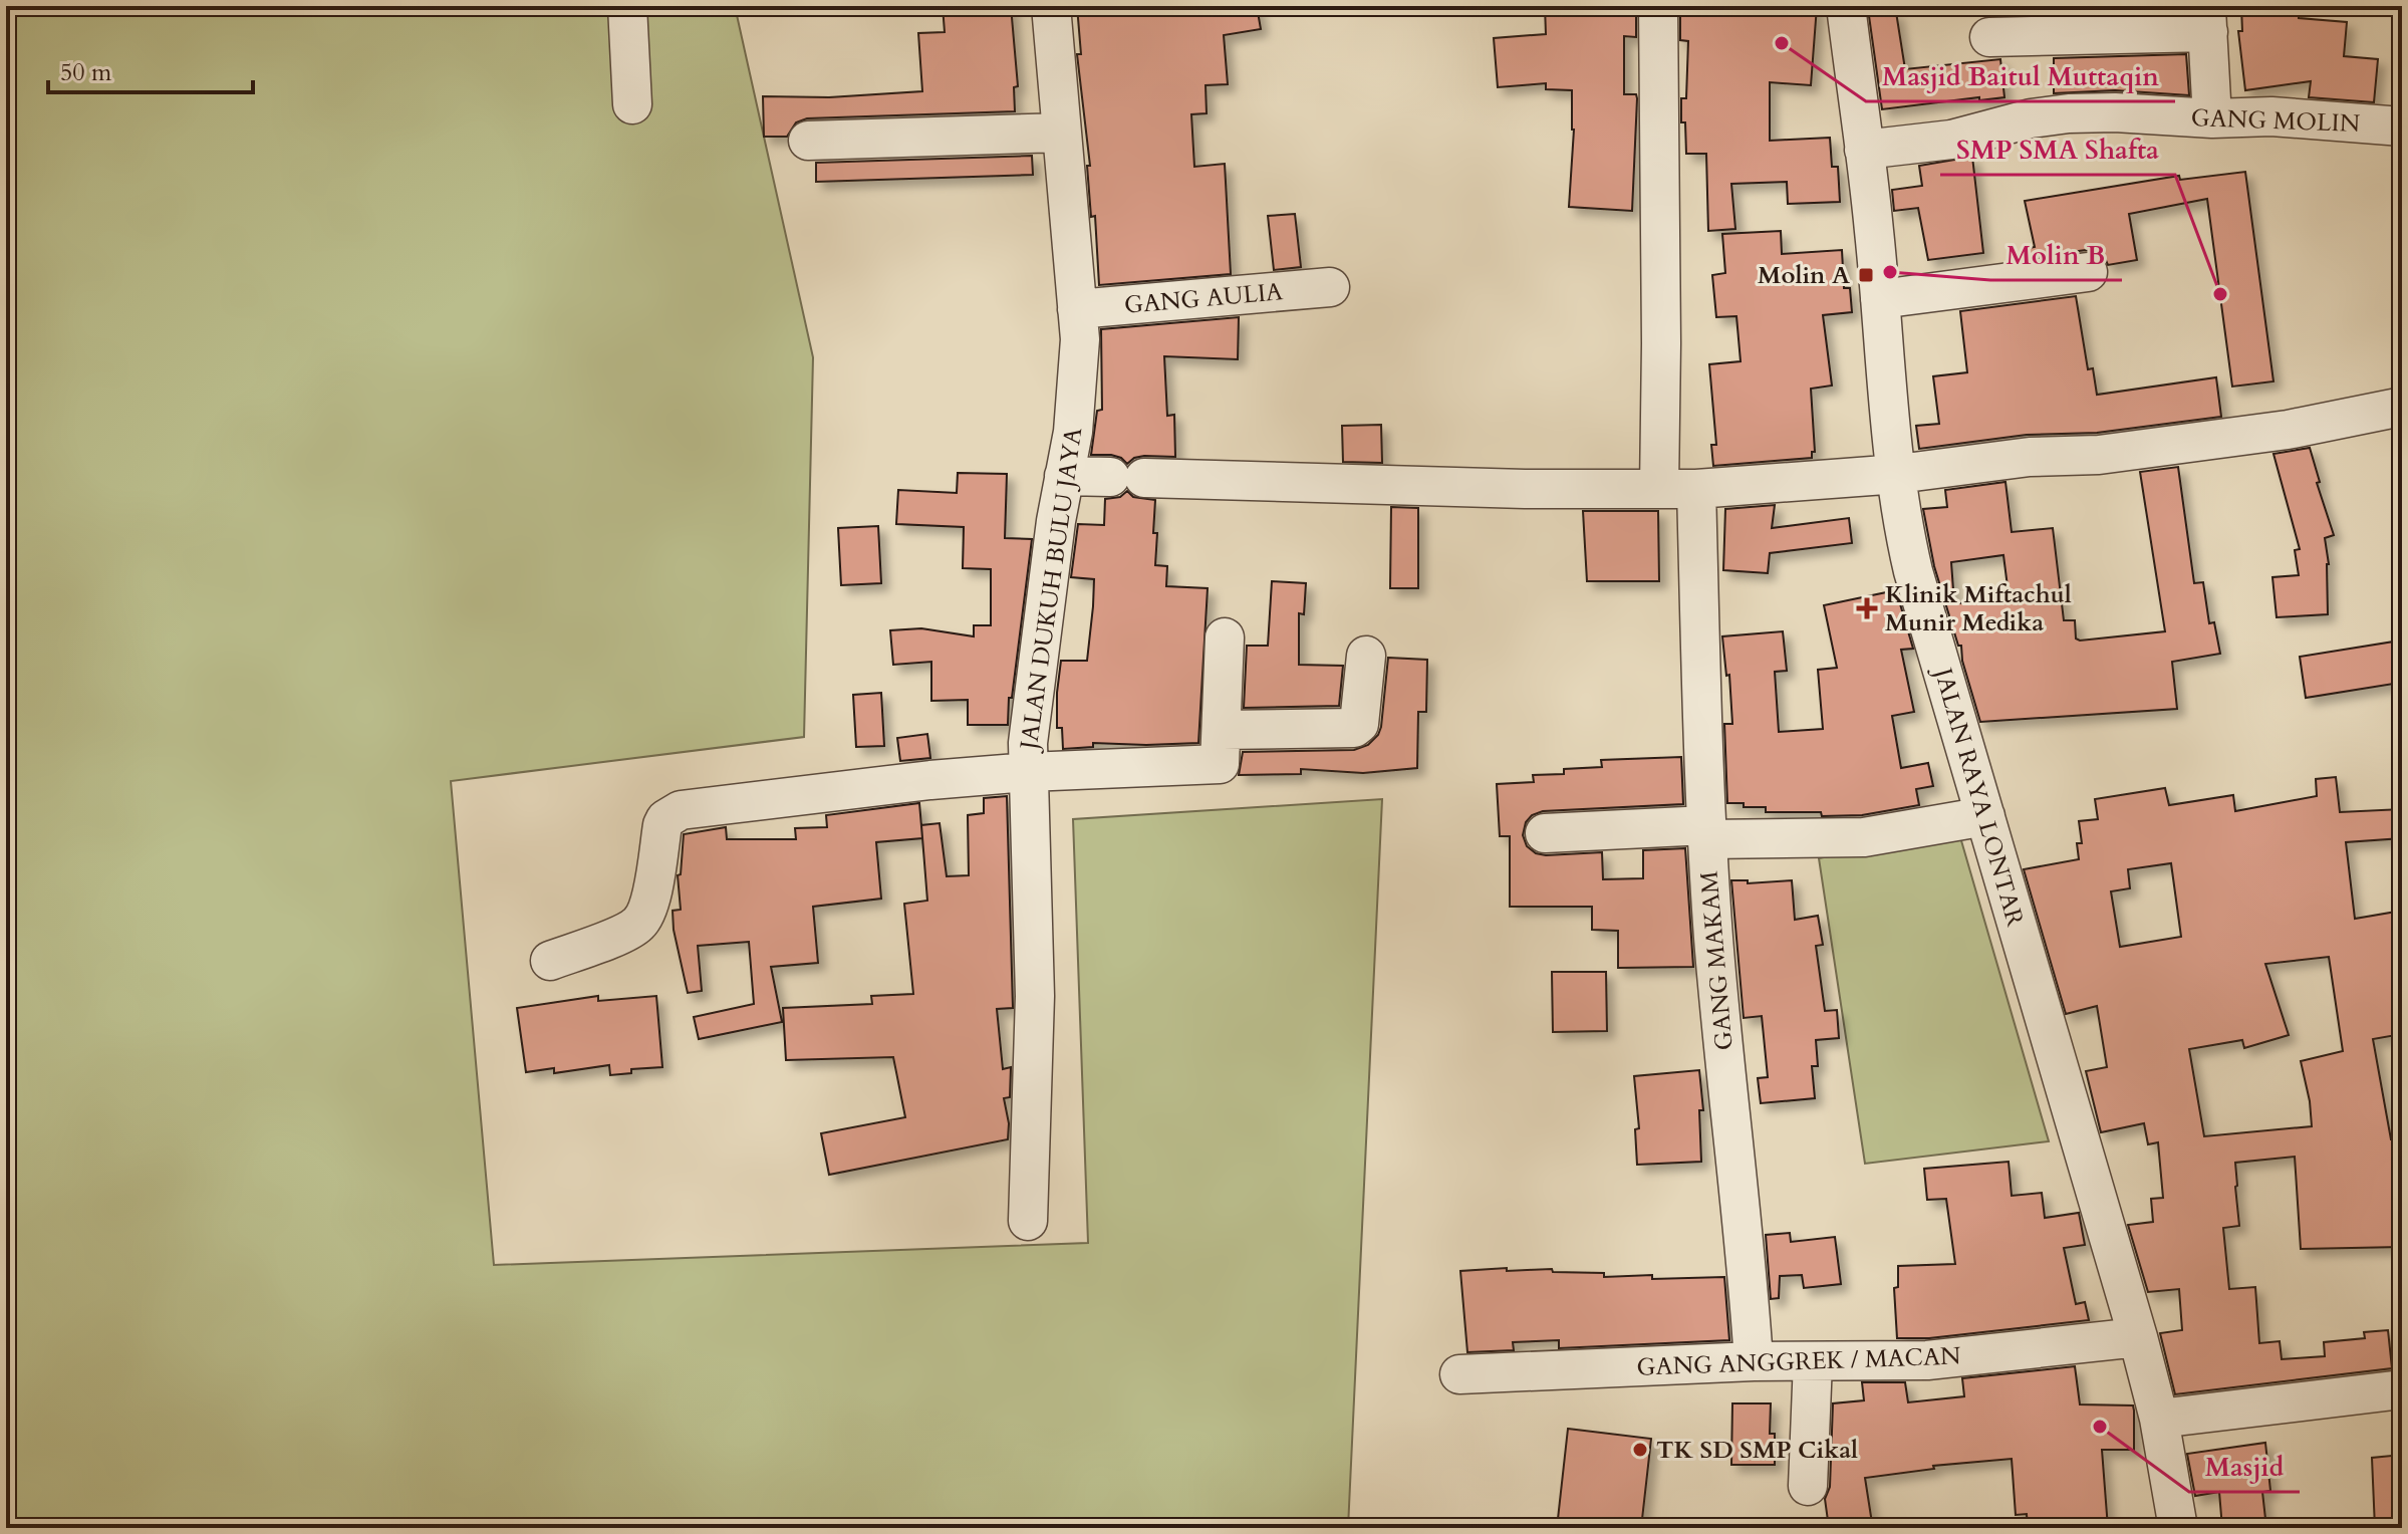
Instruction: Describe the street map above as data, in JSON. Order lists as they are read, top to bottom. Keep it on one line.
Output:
{"streets":{"street":["GANG MOLIN","GANG AULIA","JALAN DUKUH BULU JAYA","JALAN RAYA LONTAR","GANG MAKAM","GANG ANGGREK / MACAN"]},"crossings":[["GANG MOLIN","JALAN RAYA LONTAR"],["GANG AULIA","JALAN DUKUH BULU JAYA"],["JALAN RAYA LONTAR","GANG MAKAM"],["JALAN RAYA LONTAR","GANG ANGGREK / MACAN"],["GANG MAKAM","GANG ANGGREK / MACAN"]],"places":{"other":["Masjid Baitul Muttaqin","Molin B","SMP SMA Shafta","Masjid","TK SD SMP Cikal"],"transit":["Molin A"],"health":["Klinik Miftachul Munir Medika"]},"scale_bar":"50 m"}
